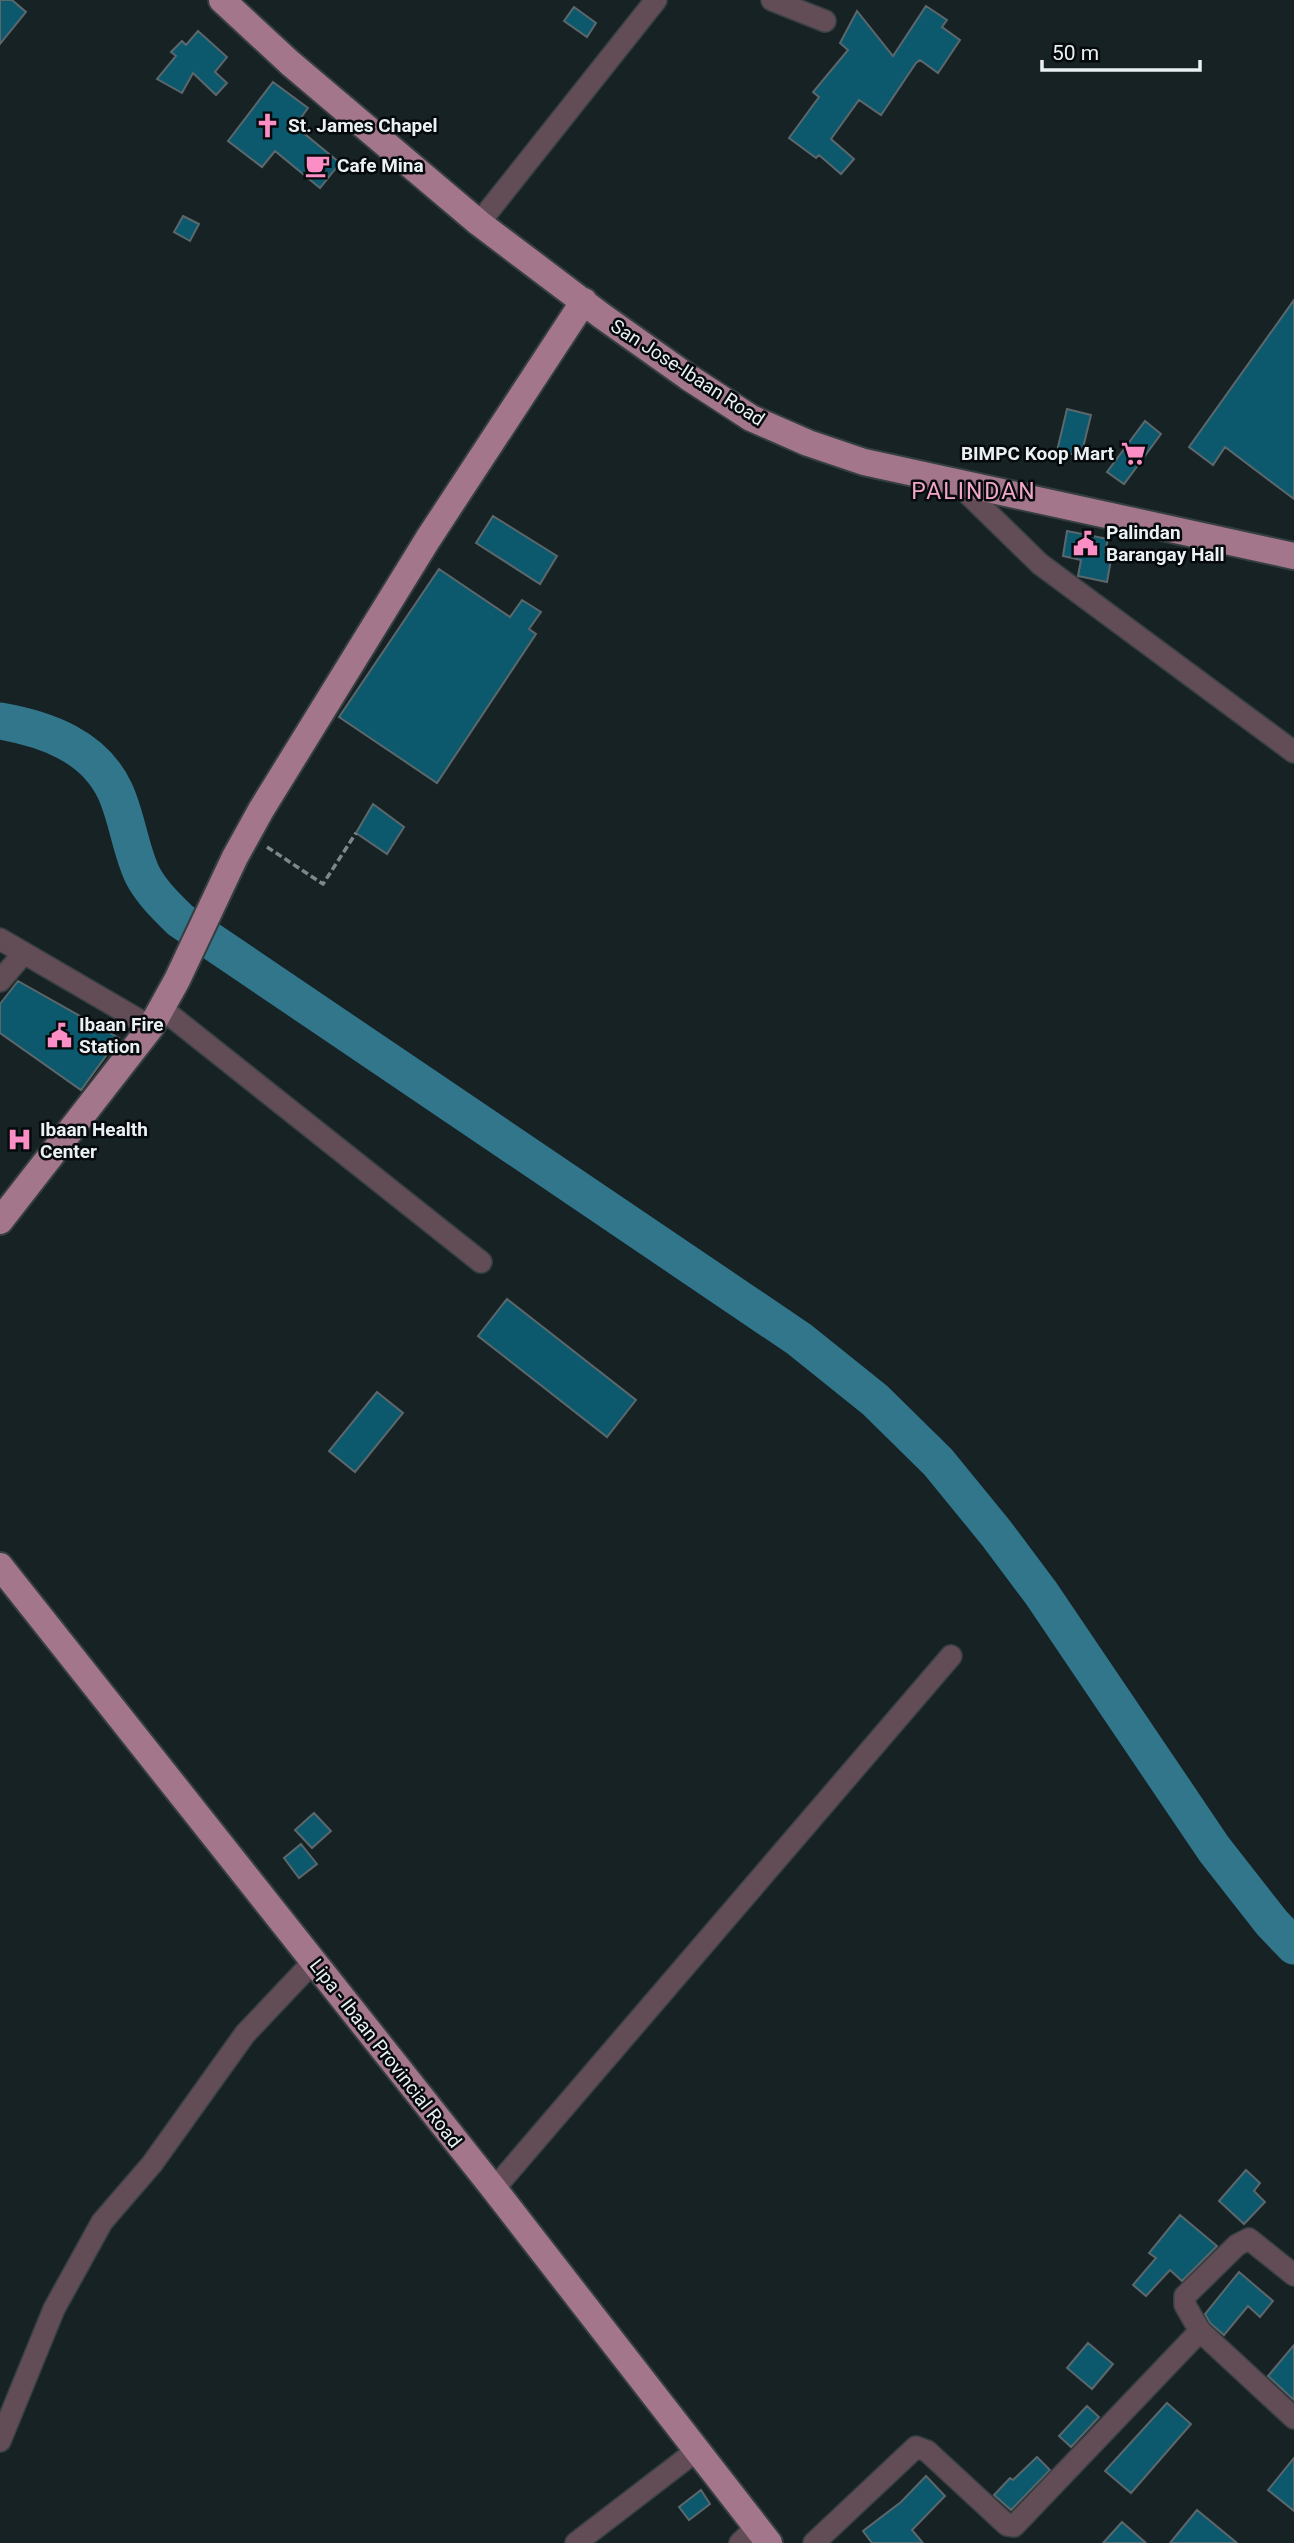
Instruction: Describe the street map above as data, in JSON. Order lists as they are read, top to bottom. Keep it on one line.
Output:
{"streets":{"main road":["San Jose-Ibaan Road","Lipa - Ibaan Provincial Road"]},"districts":["PALINDAN"],"places":{"church":["St. James Chapel"],"cafe":["Cafe Mina"],"supermarket":["BIMPC Koop Mart"],"public building":["Palindan Barangay Hall","Ibaan Fire Station"],"hospital":["Ibaan Health Center"]},"scale_bar":"50 m"}
